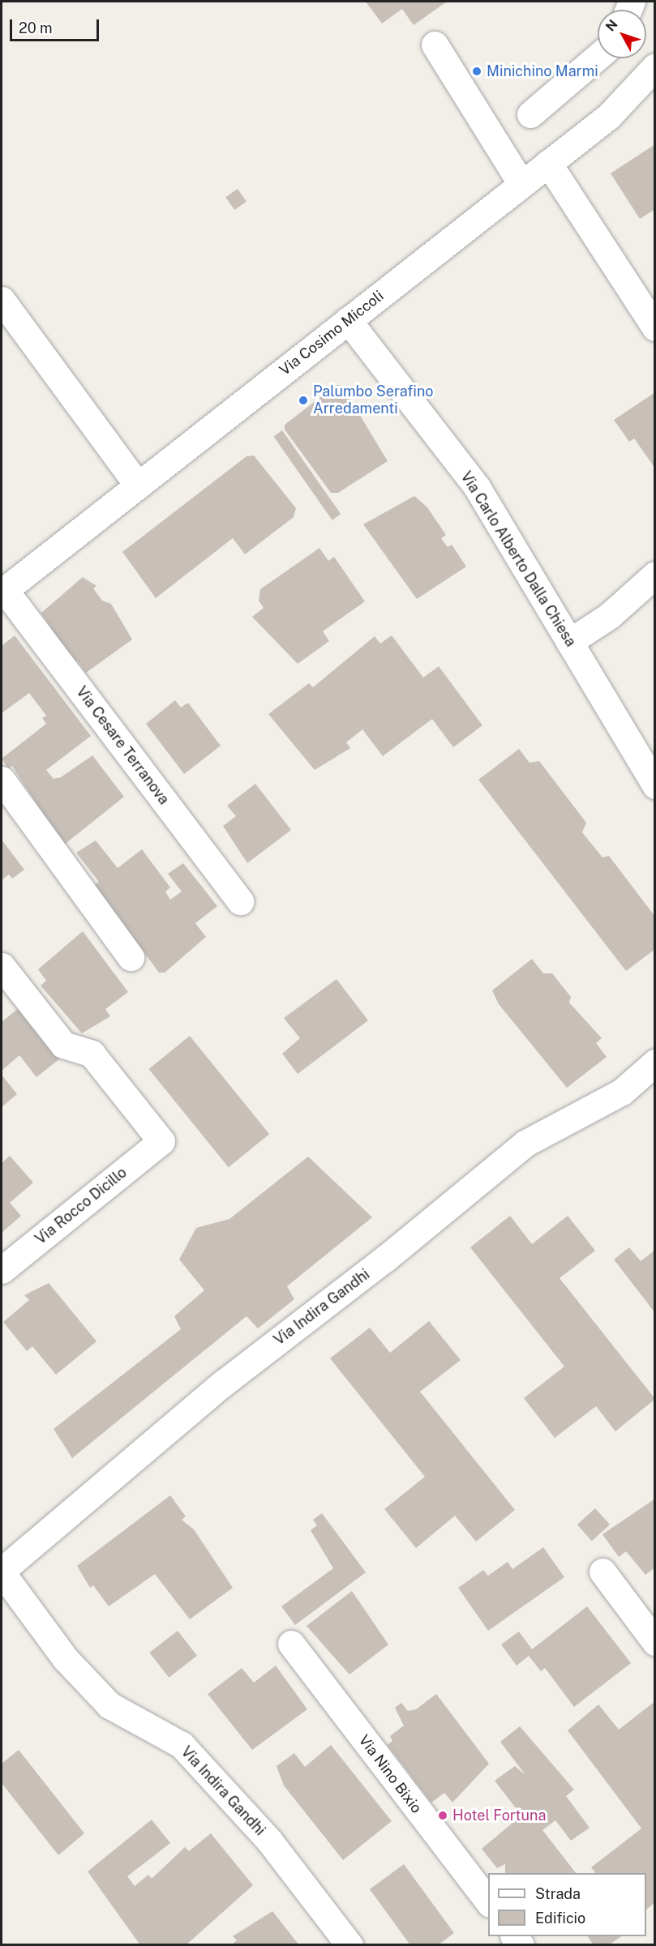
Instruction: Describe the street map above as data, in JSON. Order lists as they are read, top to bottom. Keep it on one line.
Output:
{"streets":{"street":["Via Cosimo Miccoli","Via Carlo Alberto Dalla Chiesa","Via Cesare Terranova","Via Rocco Dicillo","Via Indira Gandhi","Via Nino Bixio"]},"crossings":[["Via Cosimo Miccoli","Via Carlo Alberto Dalla Chiesa"],["Via Cosimo Miccoli","Via Cesare Terranova"]],"places":["Minichino Marmi","Palumbo Serafino Arredamenti","Hotel Fortuna"],"legend":["Strada","Edificio"],"scale_bar":"20 m","north":"top left"}
